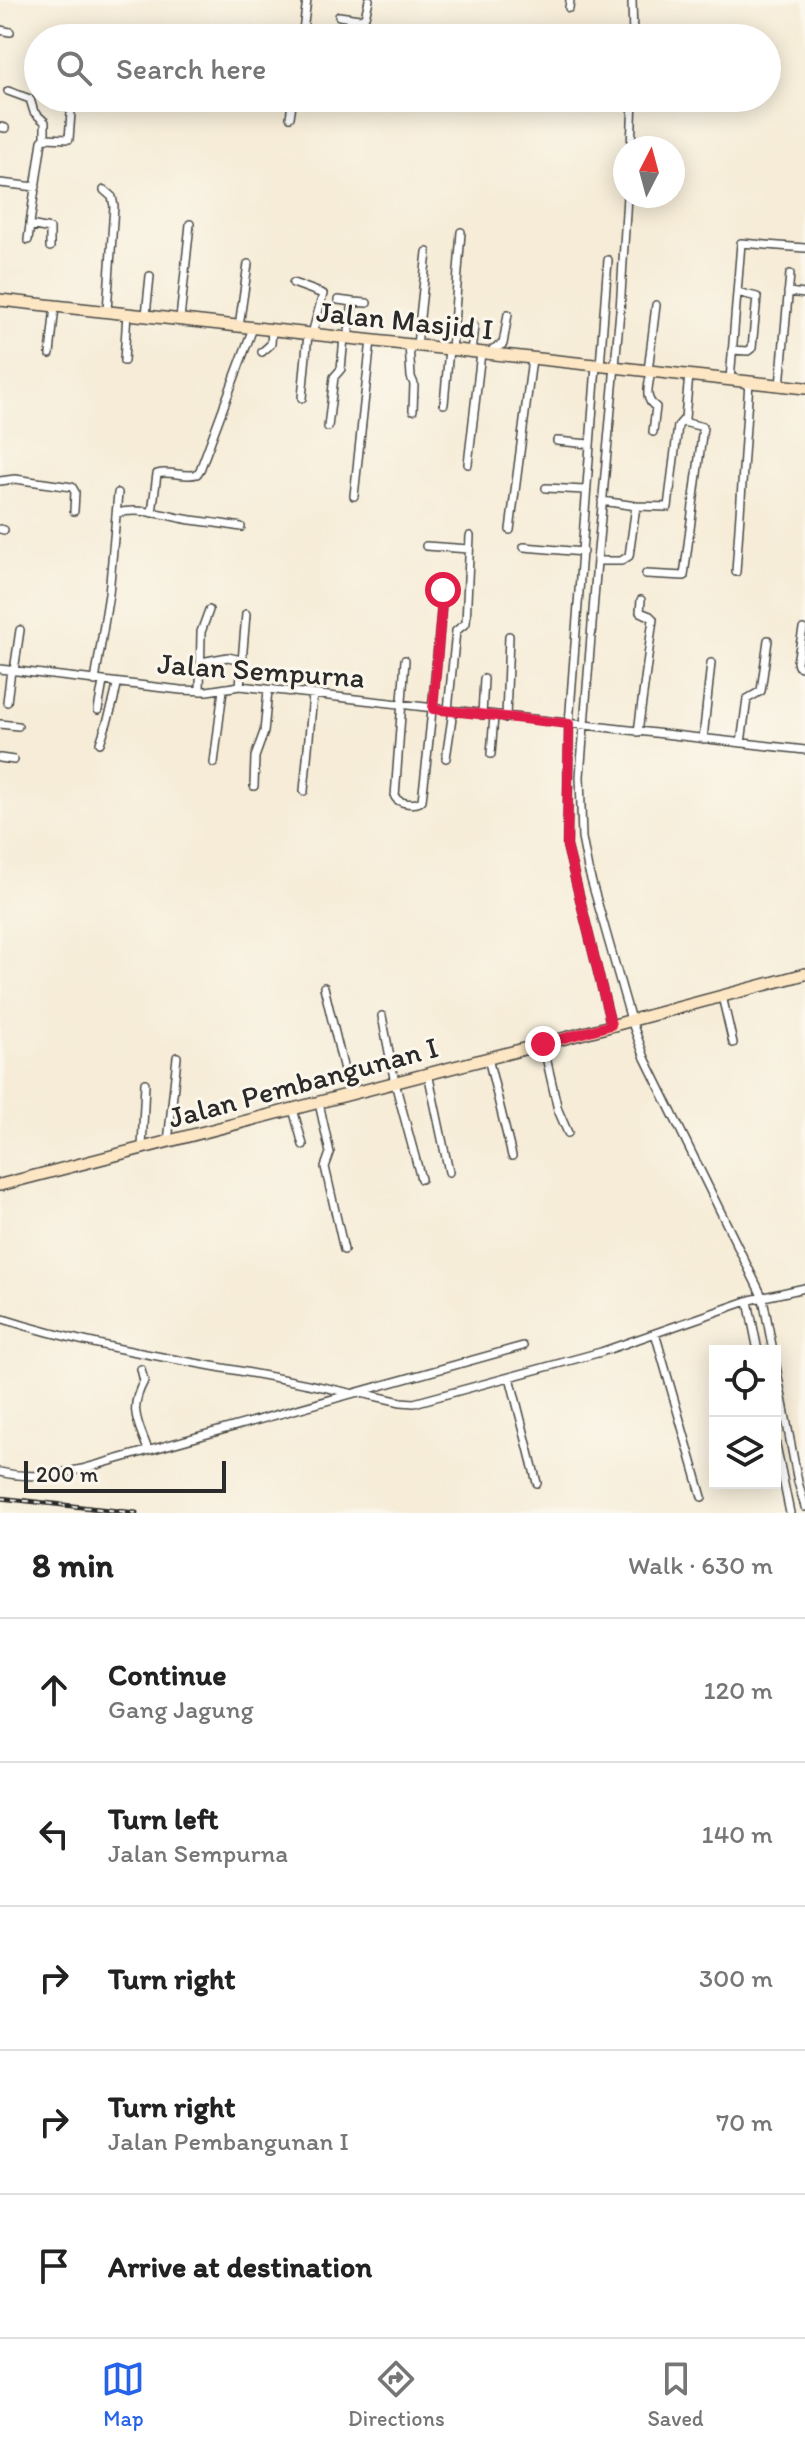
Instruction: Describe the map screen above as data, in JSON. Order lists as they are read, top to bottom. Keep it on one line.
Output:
{"streets":{"main road":["Jalan Masjid I","Jalan Pembangunan I"],"street":["Jalan Sempurna"]},"scale_bar":"200 m","north":"top","page":{"search":"Search here","scale":"200 m","heading":["8 min","Walk · 630 m"],"list":[["Continue","Gang Jagung","120 m"],["Turn left","Jalan Sempurna","140 m"],["Turn right","300 m"],["Turn right","Jalan Pembangunan I","70 m"],"Arrive at destination"],"nav":["Map","Directions","Saved"]}}
